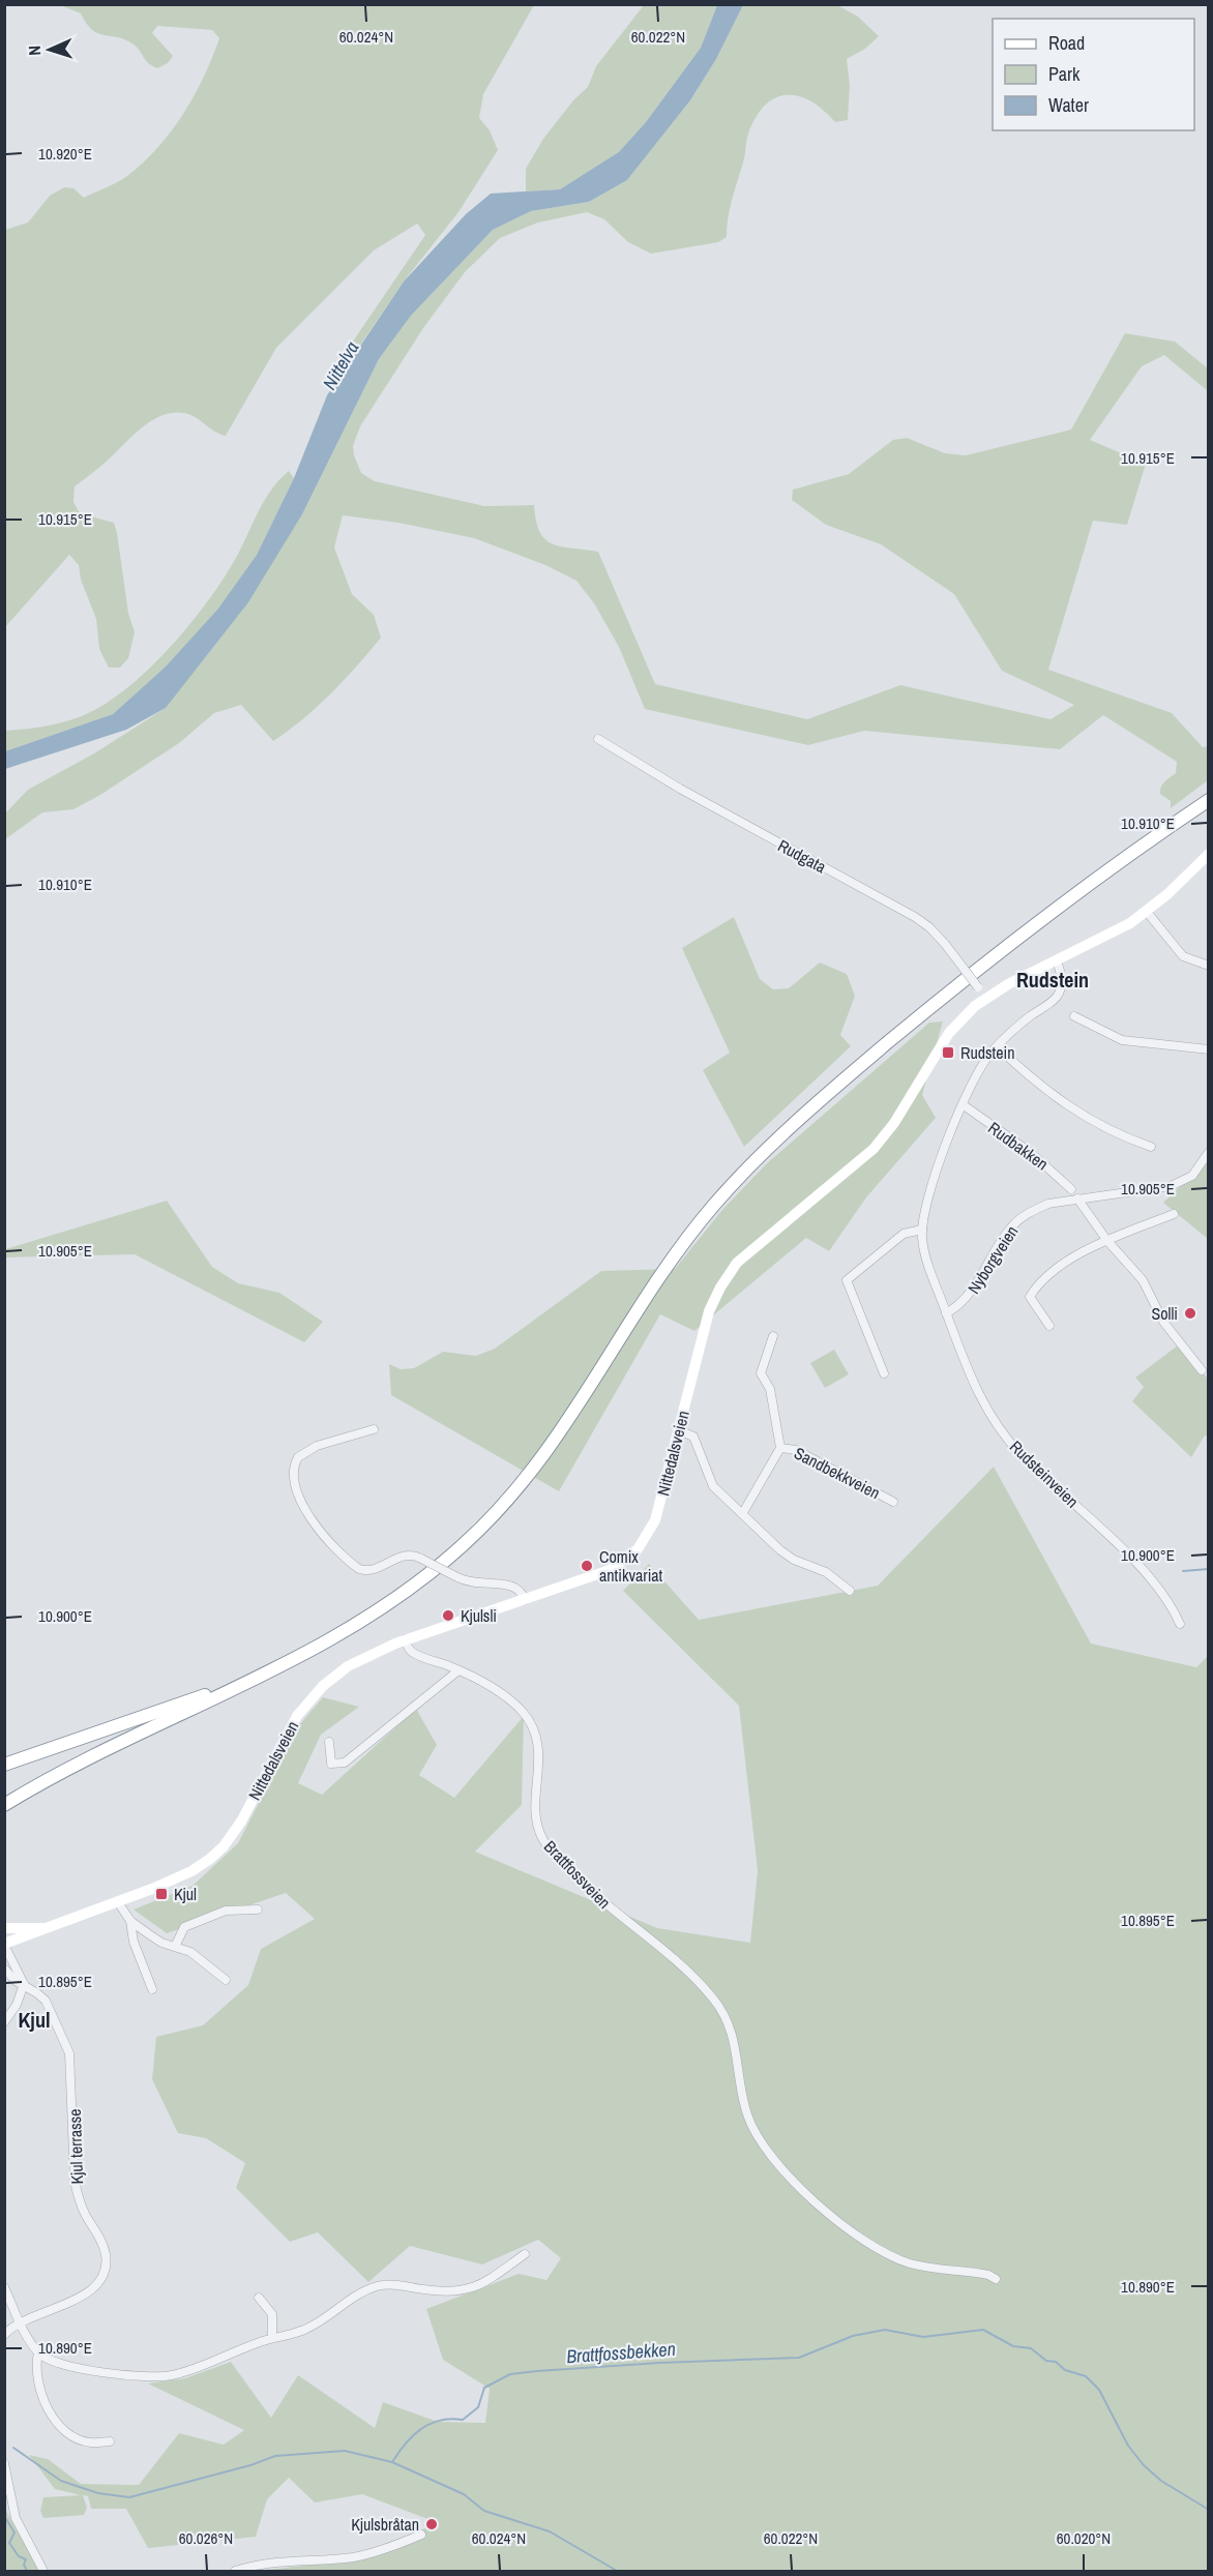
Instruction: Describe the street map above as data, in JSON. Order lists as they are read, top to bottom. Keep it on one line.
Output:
{"streets":{"main road":["Nittedalsveien"],"street":["Rudgata","Rudbakken","Nyborgveien","Sandbekkveien","Rudsteinveien","Brattfossveien","Kjul terrasse"]},"crossings":[["Rudgata","Nittedalsveien"],["Rudbakken","Rudsteinveien"],["Nyborgveien","Rudsteinveien"],["Nittedalsveien","Rudsteinveien"],["Nittedalsveien","Brattfossveien"],["Nittedalsveien","Kjul terrasse"]],"districts":["Rudstein","Kjul"],"water":["Nittelva","Brattfossbekken"],"places":{"transit":["Rudstein","Kjul"],"other":["Solli","Comix antikvariat","Kjulsli","Kjulsbråtan"]},"legend":["Road","Park","Water"],"north":"left","coordinates":["60.024°N","60.022°N","10.920°E","10.915°E","10.910°E","10.905°E","10.900°E","10.895°E","10.890°E","60.026°N","60.020°N"]}
